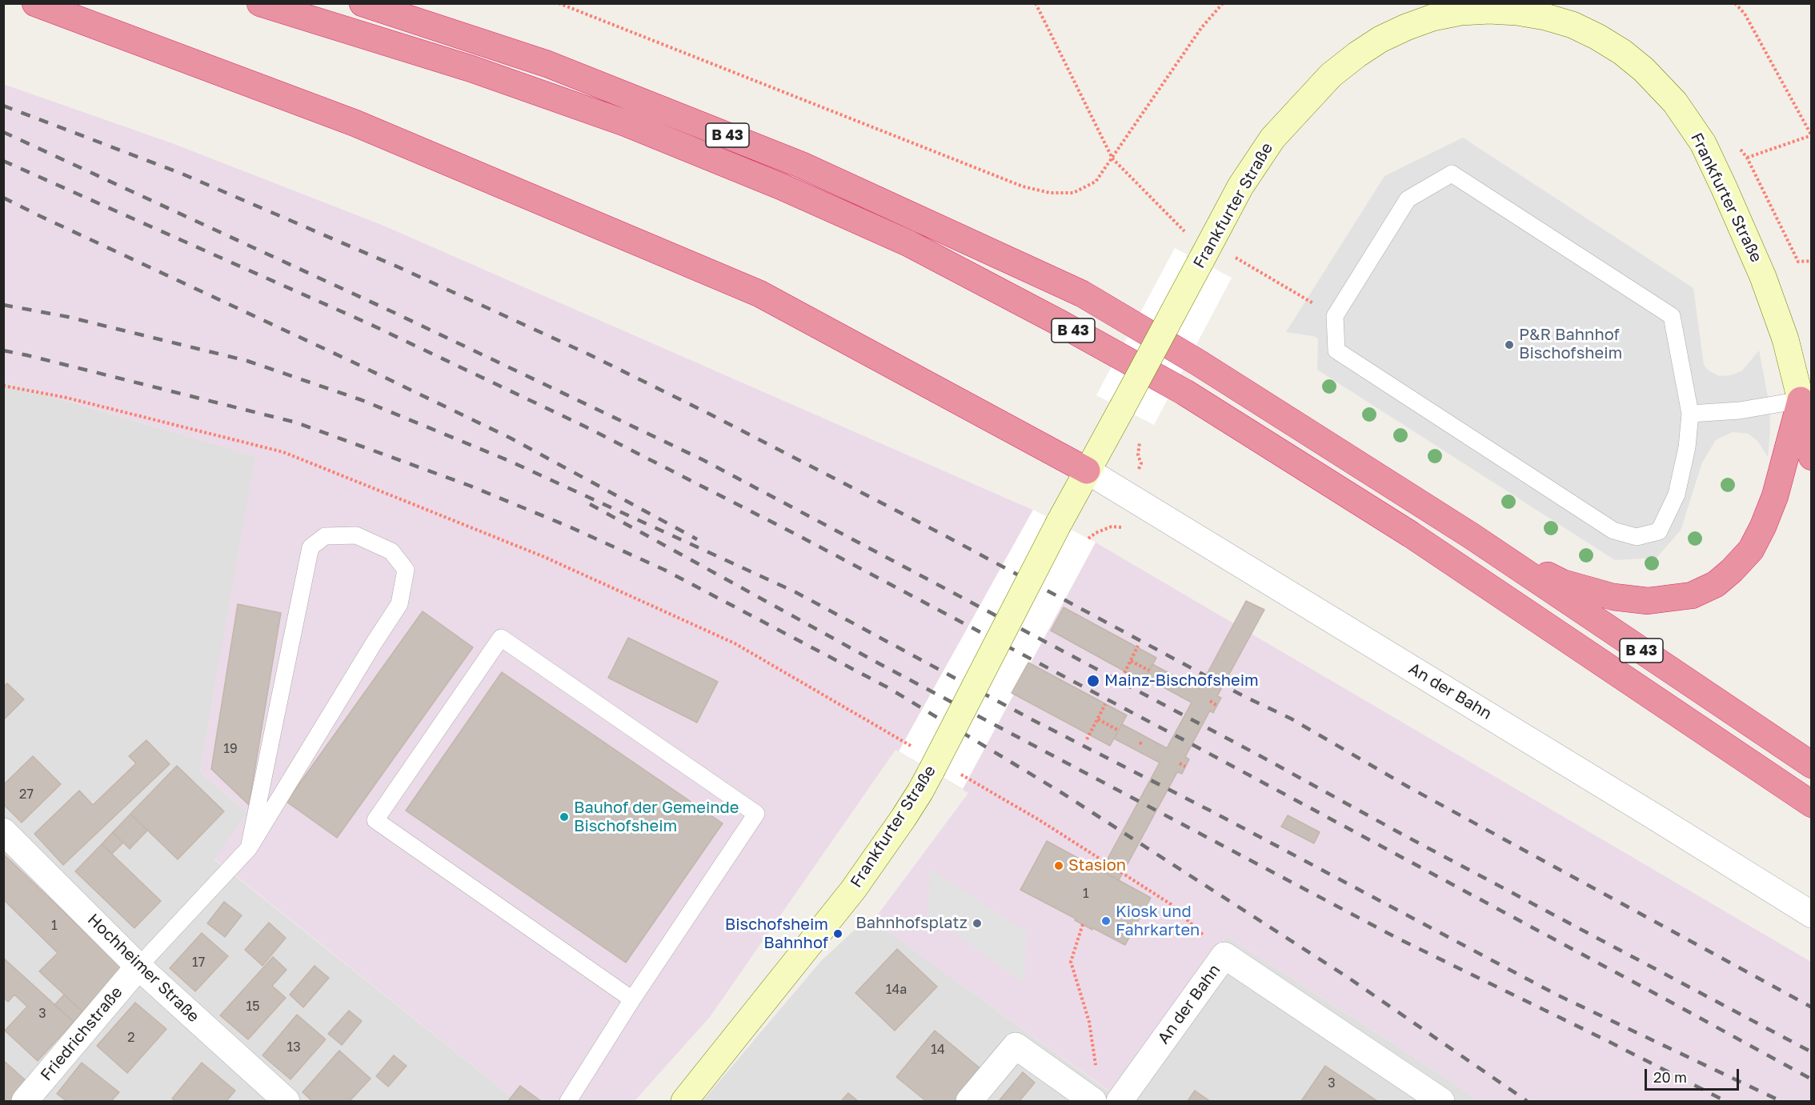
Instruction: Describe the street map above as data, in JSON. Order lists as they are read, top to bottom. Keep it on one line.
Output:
{"streets":{"highway":["B 43"],"street":["Frankfurter Straße","An der Bahn","Hochheimer Straße","Friedrichstraße"]},"crossings":[["Frankfurter Straße","An der Bahn"],["Hochheimer Straße","Friedrichstraße"]],"places":["P&R Bahnhof Bischofsheim","Mainz-Bischofsheim","Bauhof der Gemeinde Bischofsheim","Stasion","Kiosk und Fahrkarten","Bahnhofsplatz","Bischofsheim Bahnhof"],"house_numbers":["19","27","1","1","17","14a","15","3","2","13","14","3"],"scale_bar":"20 m"}
